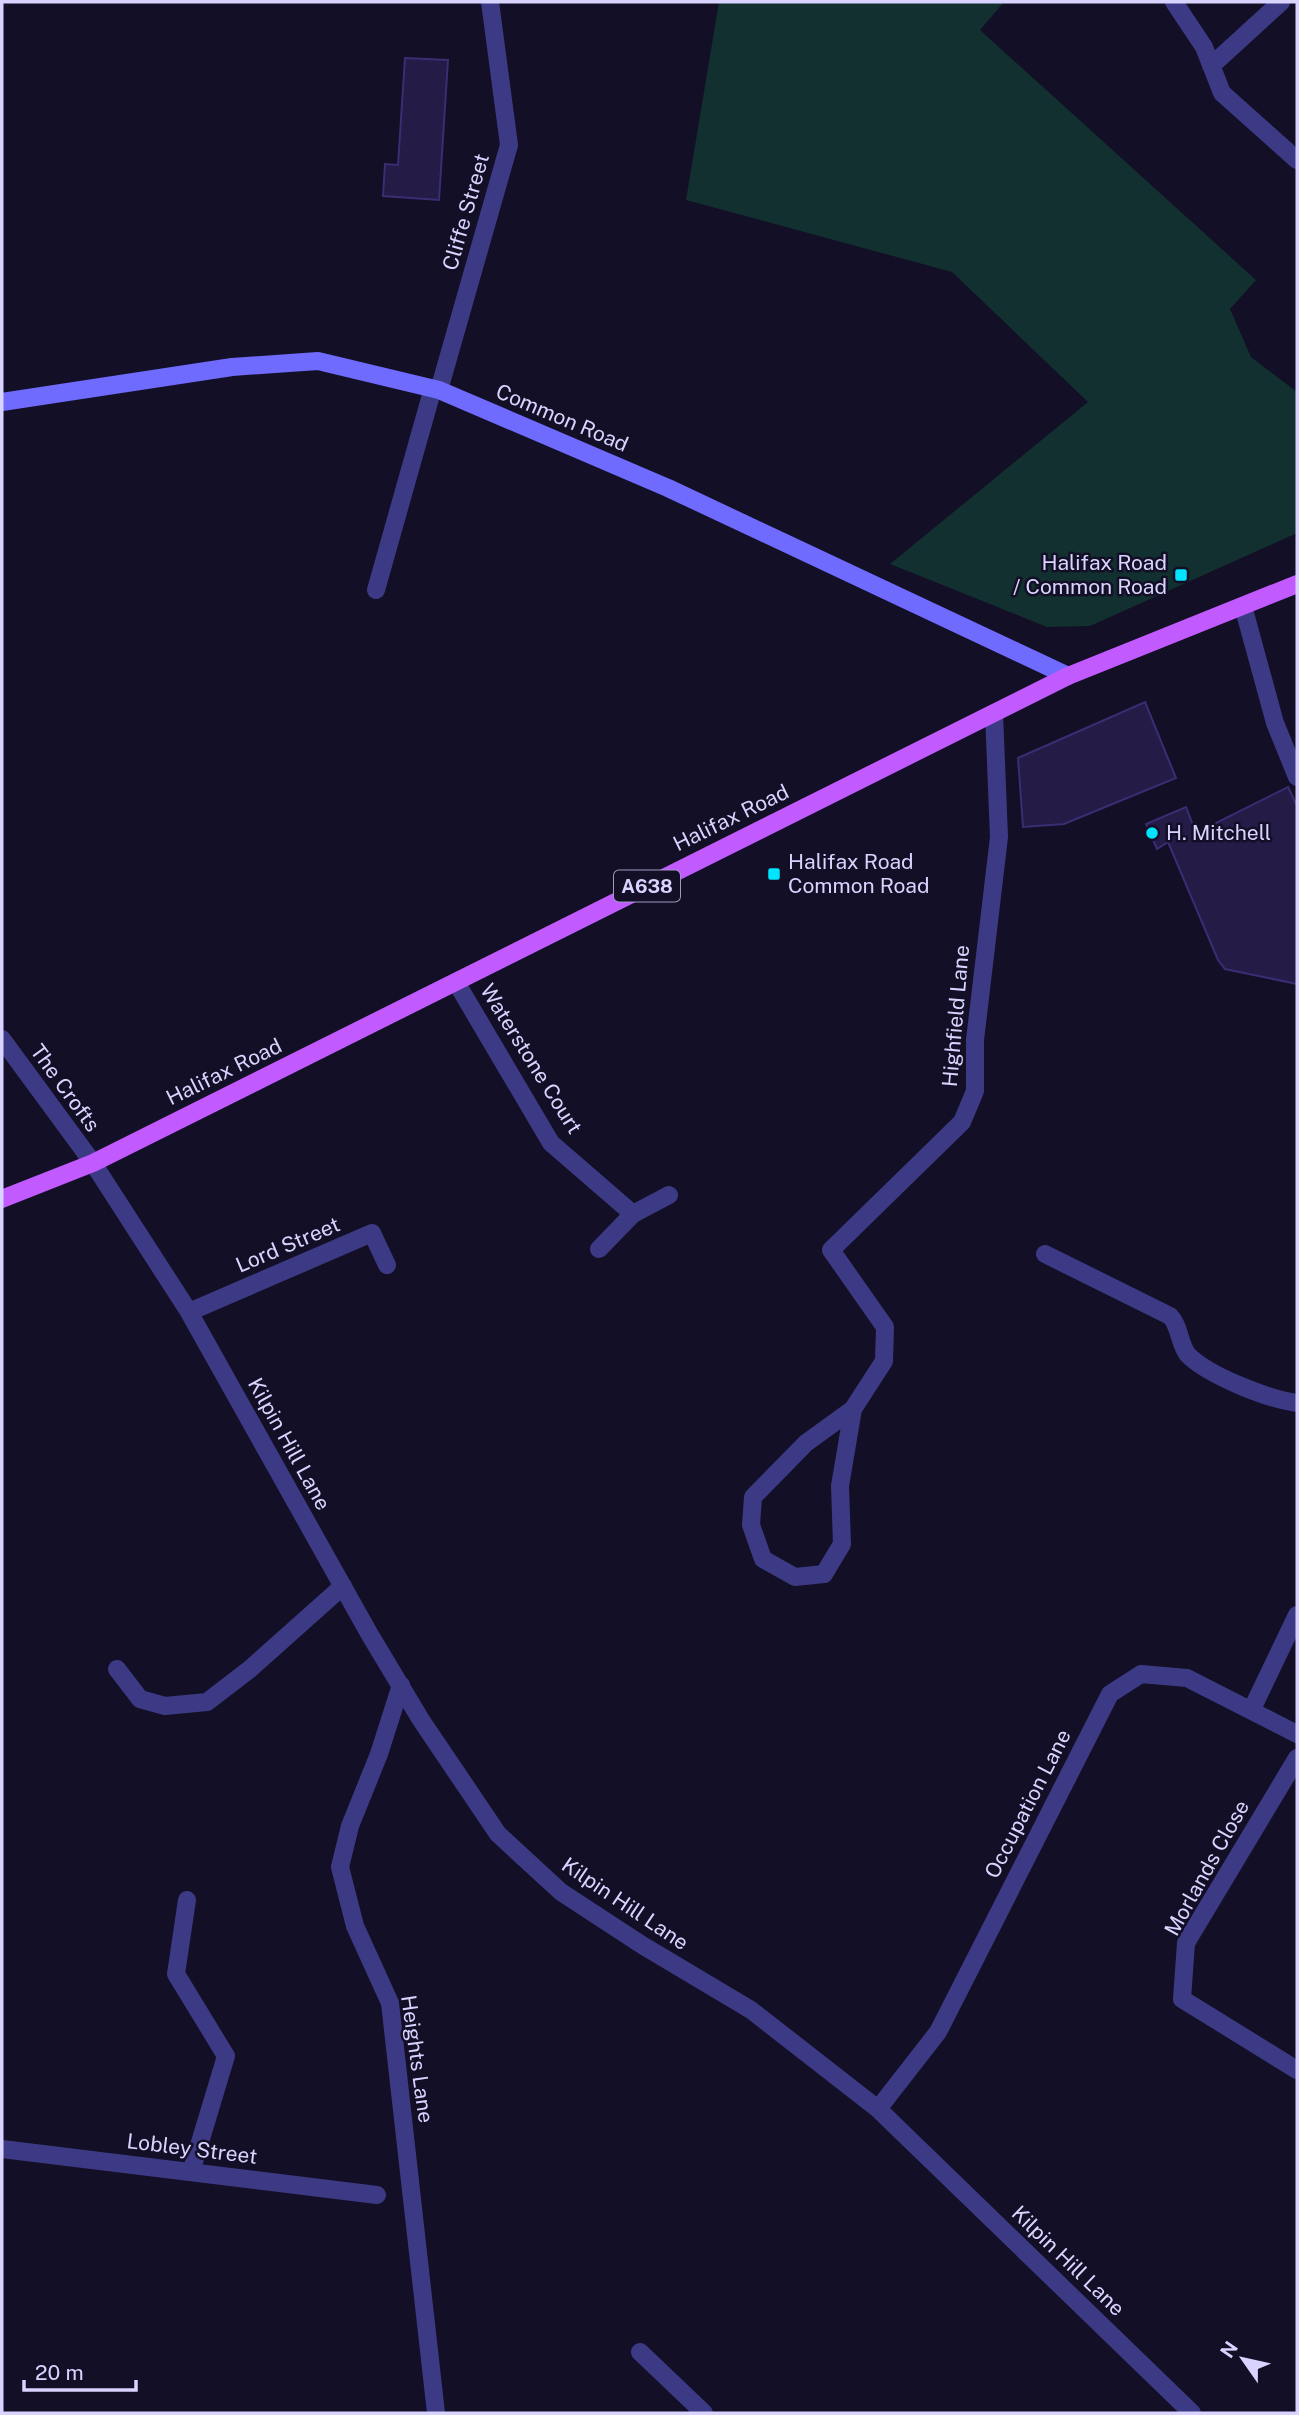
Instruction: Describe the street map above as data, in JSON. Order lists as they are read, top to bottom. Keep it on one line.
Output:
{"streets":{"main road":["Halifax Road","A638"],"street":["Cliffe Street","Common Road","Highfield Lane","Waterstone Court","The Crofts","Lord Street","Kilpin Hill Lane","Occupation Lane","Morlands Close","Heights Lane","Lobley Street"]},"crossings":[["Cliffe Street","Common Road"],["Common Road","Halifax Road"],["Halifax Road","Highfield Lane"],["Halifax Road","Waterstone Court"],["Halifax Road","The Crofts"],["Halifax Road","Kilpin Hill Lane"],["The Crofts","Kilpin Hill Lane"],["Lord Street","Kilpin Hill Lane"],["Kilpin Hill Lane","Occupation Lane"],["Kilpin Hill Lane","Heights Lane"]],"places":{"transit":["Halifax Road / Common Road","Halifax Road Common Road"],"other":["H. Mitchell"]},"scale_bar":"20 m","north":"top left"}
